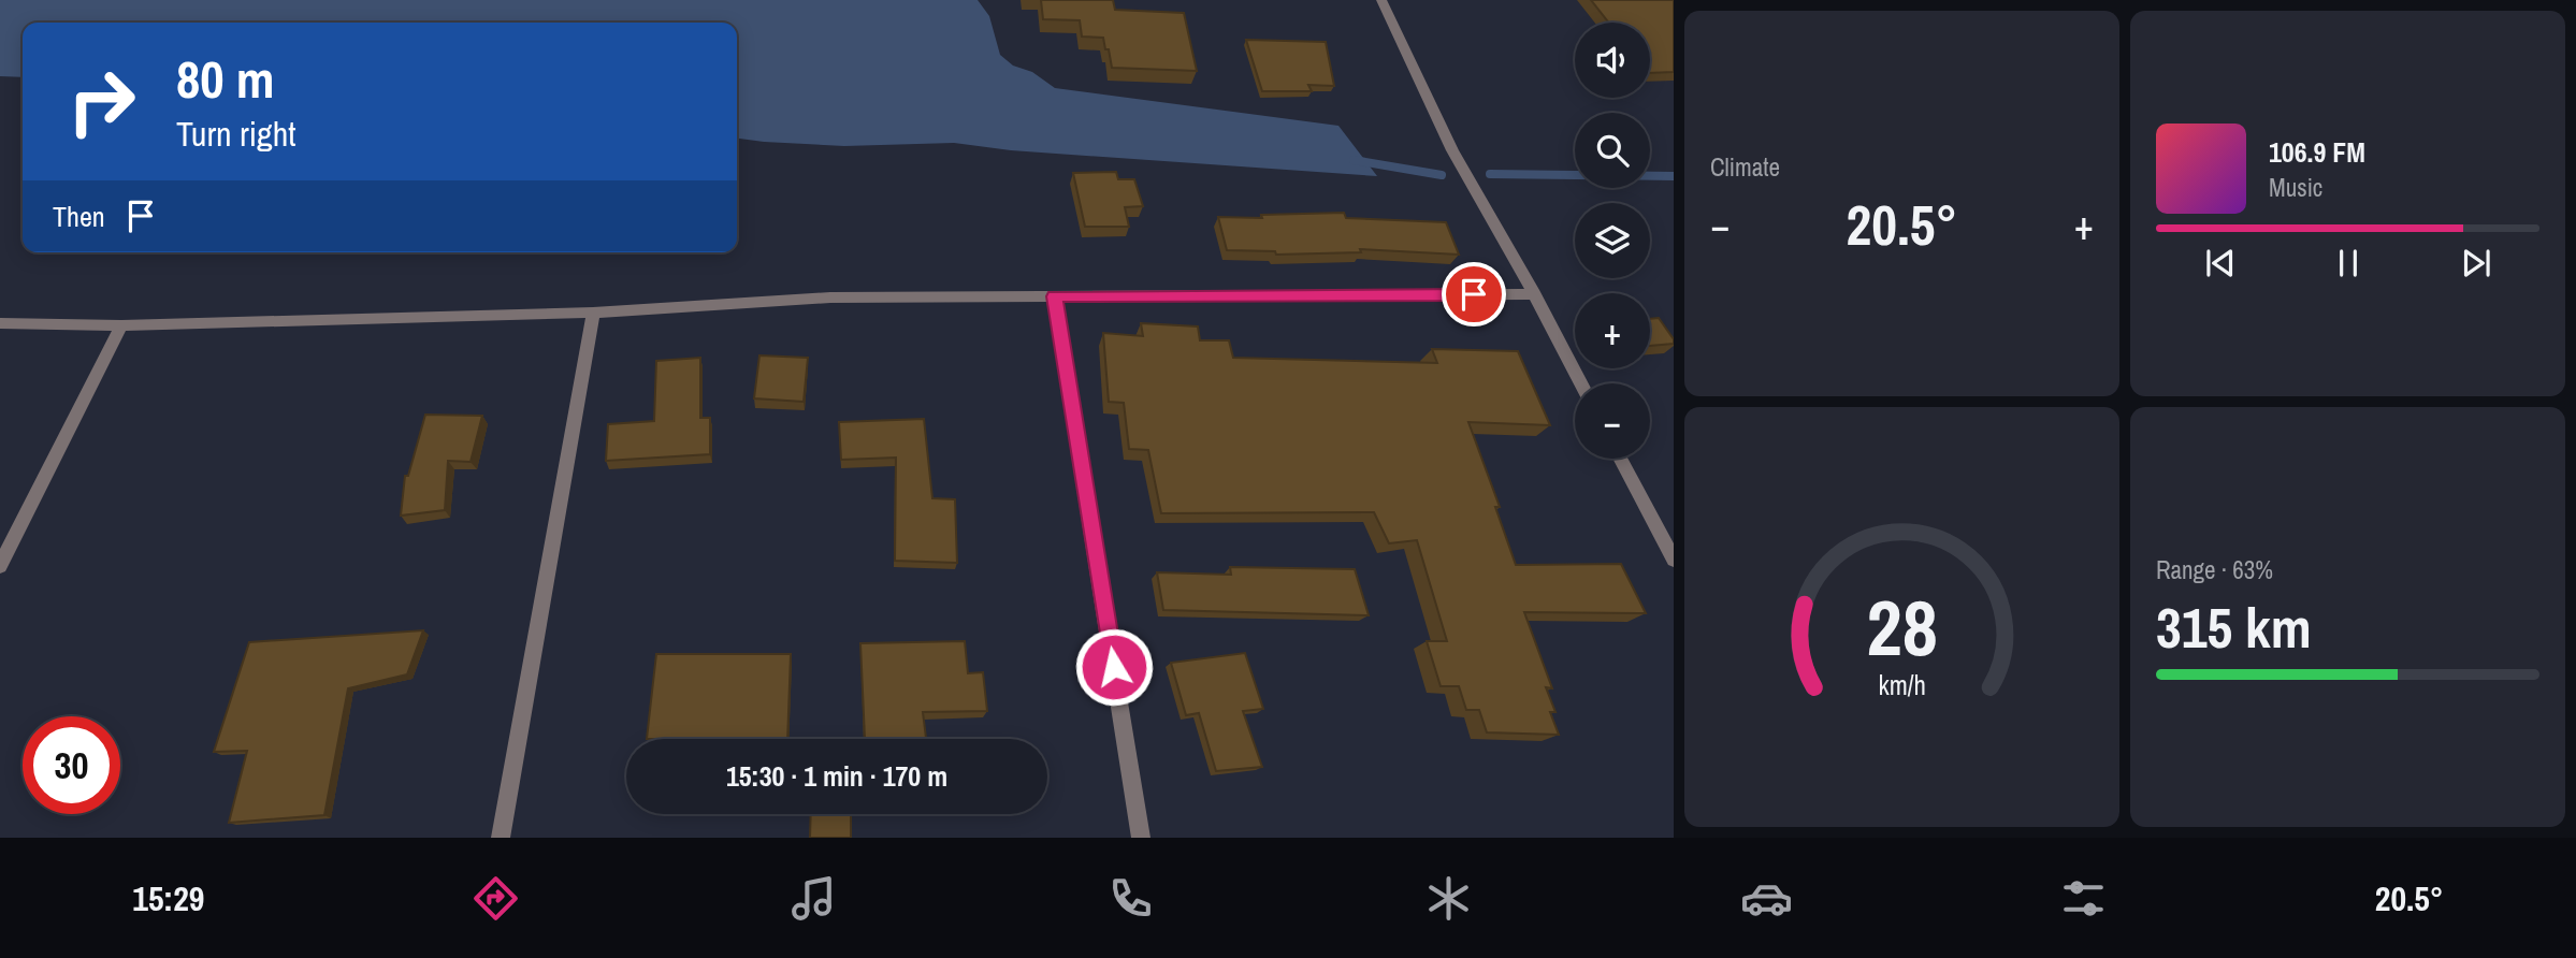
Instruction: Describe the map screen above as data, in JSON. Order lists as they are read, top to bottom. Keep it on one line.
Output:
{"page":{"tile":["Climate",["Range · 63%","315 km"]],"map_buttons":["+","−"],"turn":["80 m","Turn right"],"song":["106.9 FM","Music"],"then":"Then","heat":["−","20.5°","+"],"limit":"30","trip":"15:30 · 1 min · 170 m","tabs":["15:29","20.5°"],"gauge":["28","km/h"]}}
